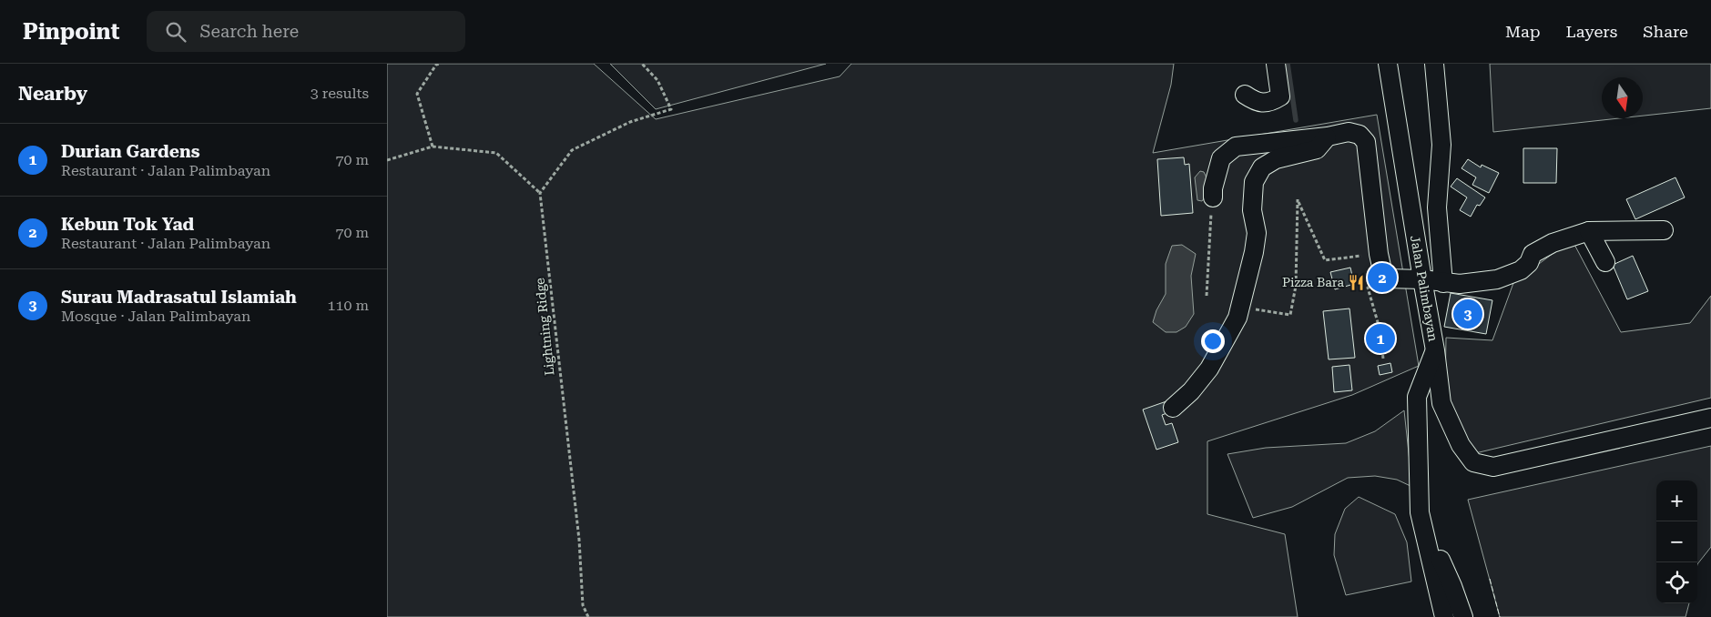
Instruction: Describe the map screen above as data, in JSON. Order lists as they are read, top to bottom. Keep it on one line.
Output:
{"streets":{"street":["Jalan Palimbayan"],"path":["Lightning Ridge"]},"places":{"restaurant":["Pizza Bara"]},"north":"bottom","page":{"header":"Pinpoint","search":"Search here","nav":["Map","Layers","Share"],"heading":["Nearby","3 results"],"list":[{"mark":"1","name":"Durian Gardens","note":"Restaurant · Jalan Palimbayan","value":"70 m"},{"mark":"2","name":"Kebun Tok Yad","note":"Restaurant · Jalan Palimbayan","value":"70 m"},{"mark":"3","name":"Surau Madrasatul Islamiah","note":"Mosque · Jalan Palimbayan","value":"110 m"}],"pins":["2","3","1"],"map_buttons":["+","−"]}}
